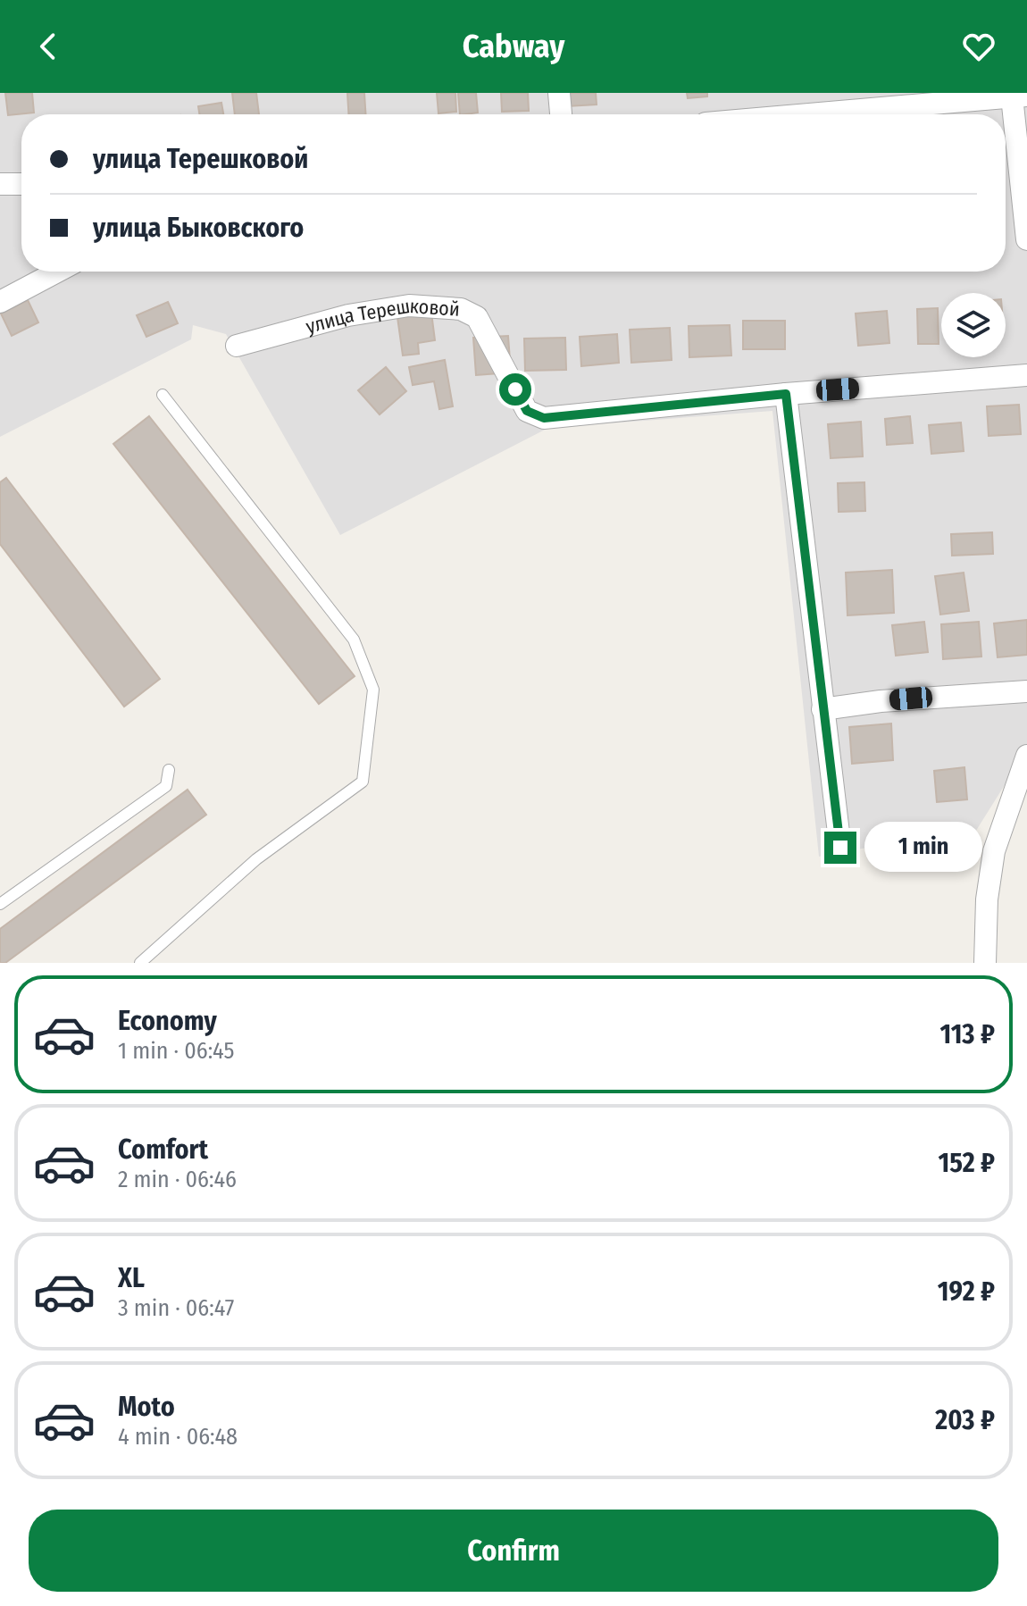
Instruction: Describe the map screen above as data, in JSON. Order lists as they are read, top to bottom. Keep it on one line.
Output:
{"streets":{"street":["улица Терешковой"]},"page":{"header":"Cabway","banner":["улица Терешковой","улица Быковского"],"bubble":"1 min","list":[{"name":"Economy","note":"1 min · 06:45","value":"113 ₽"},{"name":"Comfort","note":"2 min · 06:46","value":"152 ₽"},{"name":"XL","note":"3 min · 06:47","value":"192 ₽"},{"name":"Moto","note":"4 min · 06:48","value":"203 ₽"}],"buttons":"Confirm"}}
